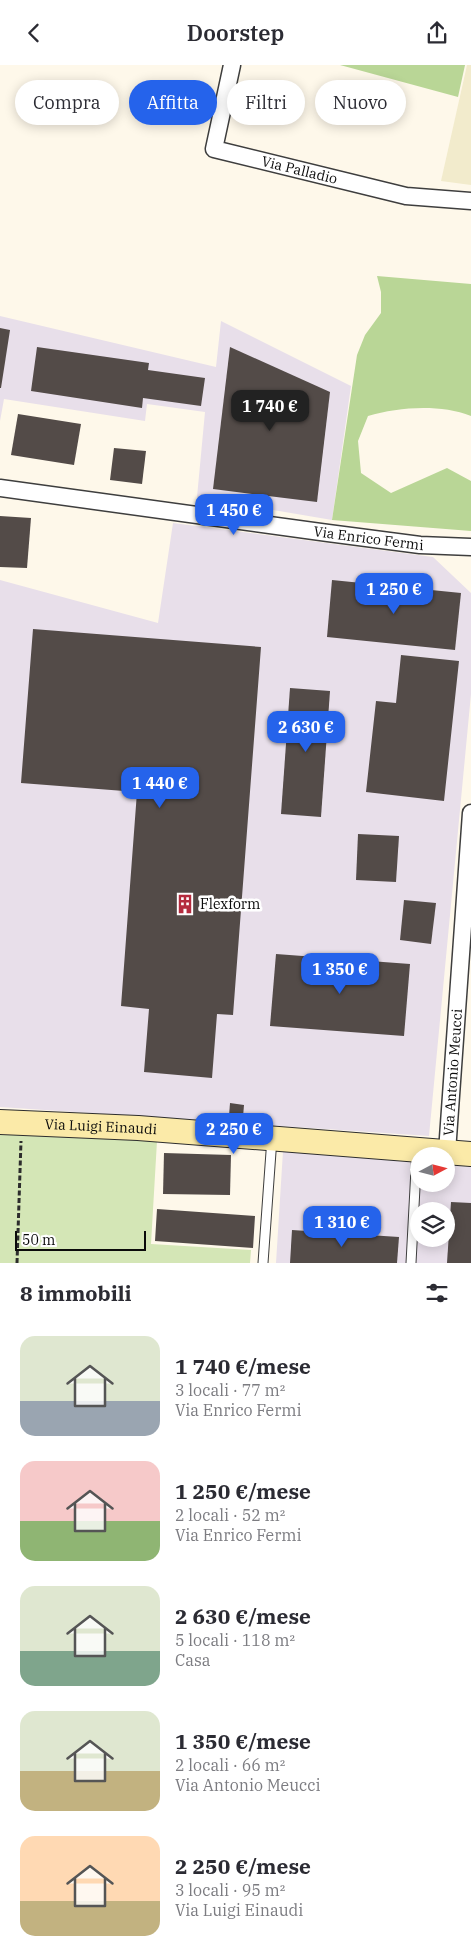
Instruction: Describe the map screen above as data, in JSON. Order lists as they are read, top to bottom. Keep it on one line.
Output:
{"streets":{"street":["Via Palladio","Via Enrico Fermi","Via Antonio Meucci","Via Luigi Einaudi"]},"places":{"building":["Flexform"]},"scale_bar":"50 m","north":"right","page":{"header":"Doorstep","chip":["Compra","Affitta","Filtri","Nuovo"],"price":["1 740 €","1 450 €","1 250 €","2 630 €","1 440 €","1 350 €","2 250 €","1 310 €"],"scale":"50 m","heading":"8 immobili","list":[{"name":"1 740 €/mese","note":"3 locali · 77 m² · Via Enrico Fermi"},{"name":"1 250 €/mese","note":"2 locali · 52 m² · Via Enrico Fermi"},{"name":"2 630 €/mese","note":"5 locali · 118 m² · Casa"},{"name":"1 350 €/mese","note":"2 locali · 66 m² · Via Antonio Meucci"},{"name":"2 250 €/mese","note":"3 locali · 95 m² · Via Luigi Einaudi"}]}}
